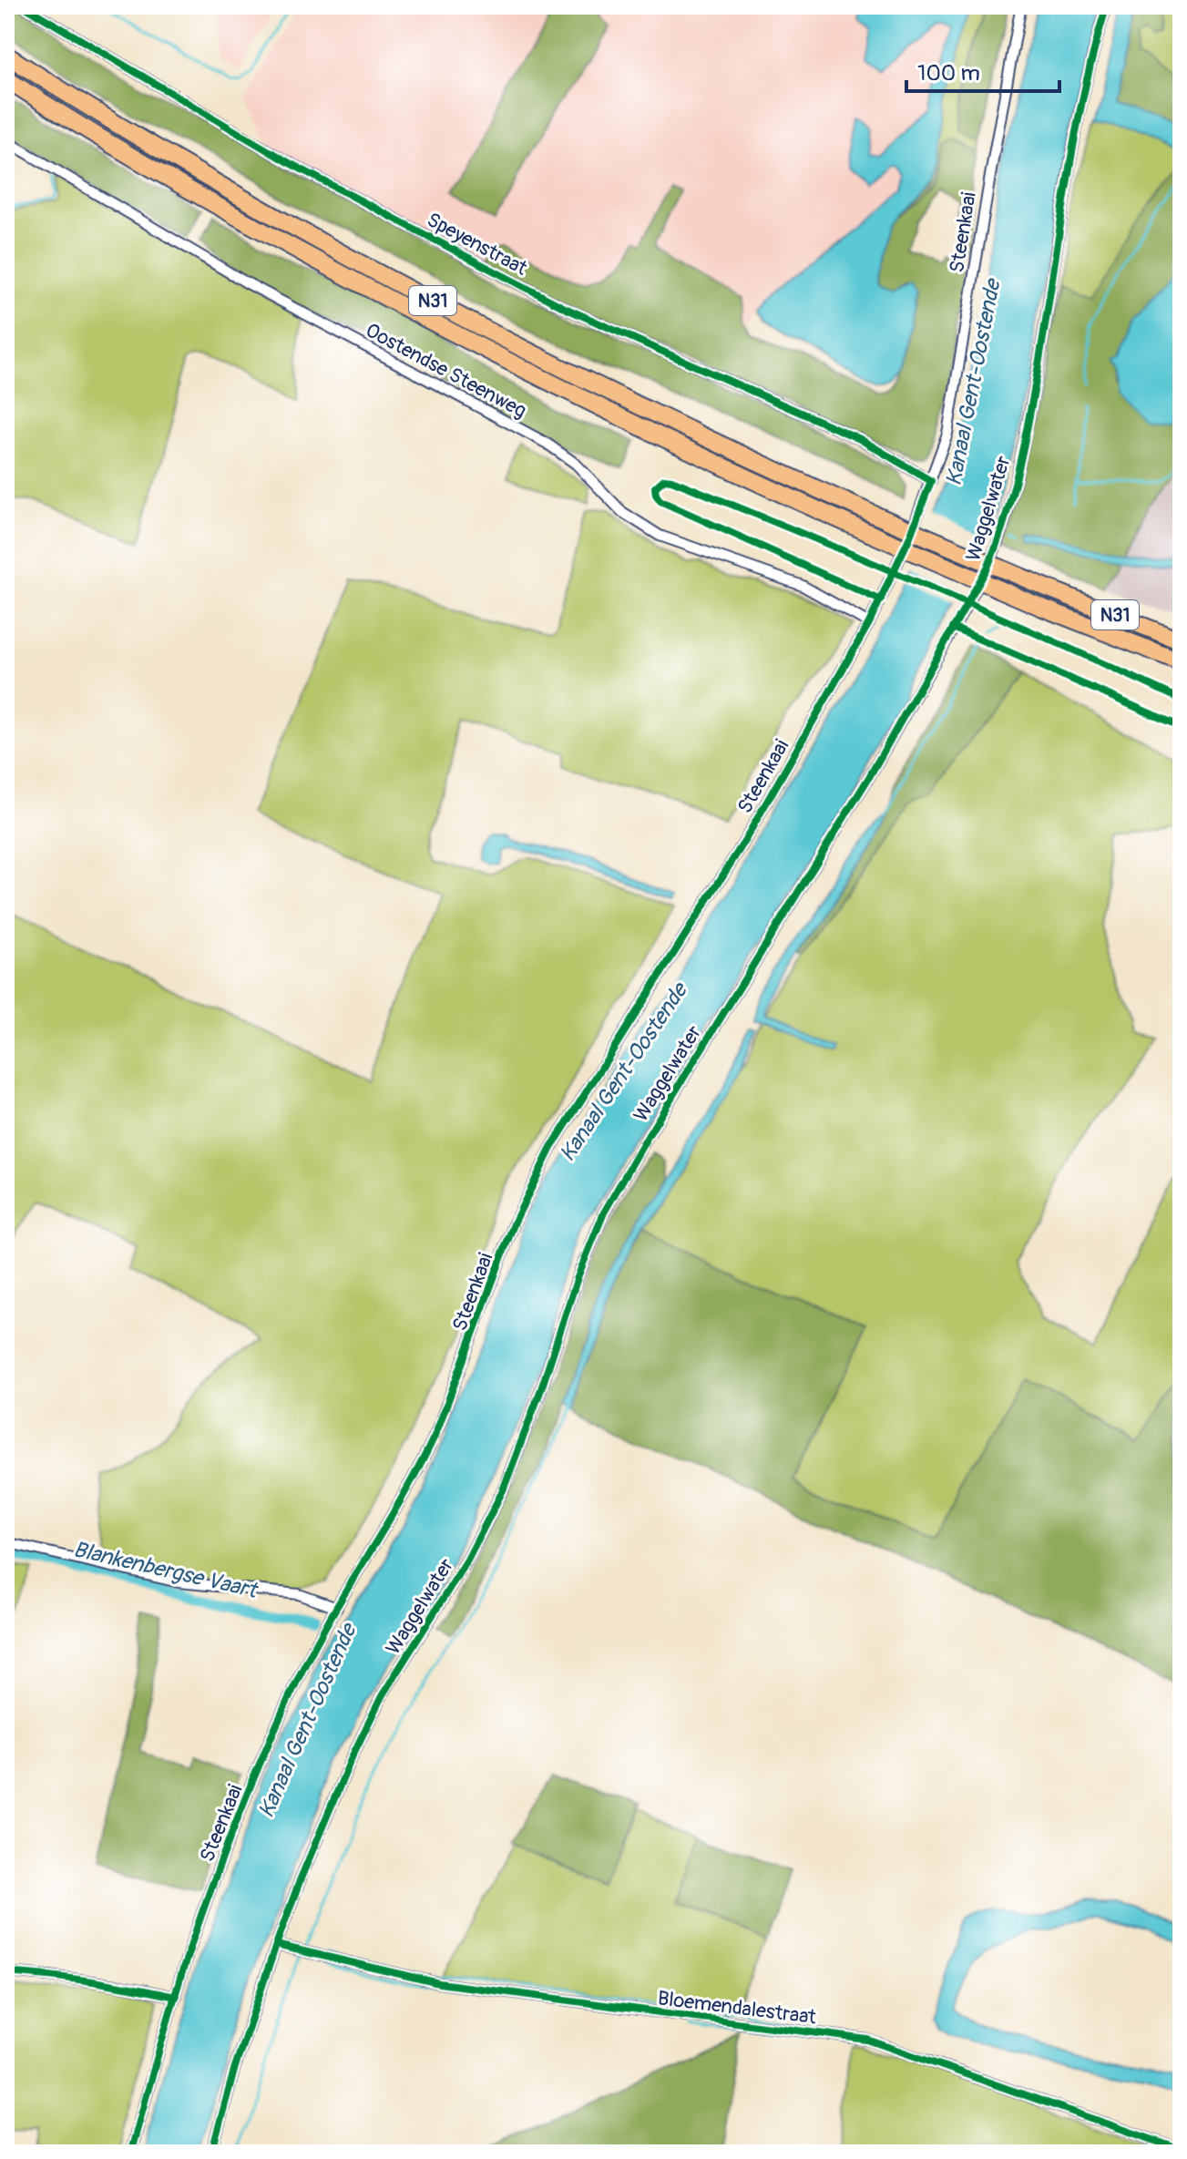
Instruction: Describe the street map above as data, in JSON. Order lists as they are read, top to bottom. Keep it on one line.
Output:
{"streets":{"highway":["N31"],"street":["Steenkaai","Speyenstraat","Oostendse Steenweg","Waggelwater","Bloemendalestraat"]},"crossings":[["Steenkaai","Speyenstraat"],["Steenkaai","Oostendse Steenweg"],["Waggelwater","Bloemendalestraat"]],"water":["Kanaal Gent-Oostende","Blankenbergse Vaart"],"scale_bar":"100 m"}
